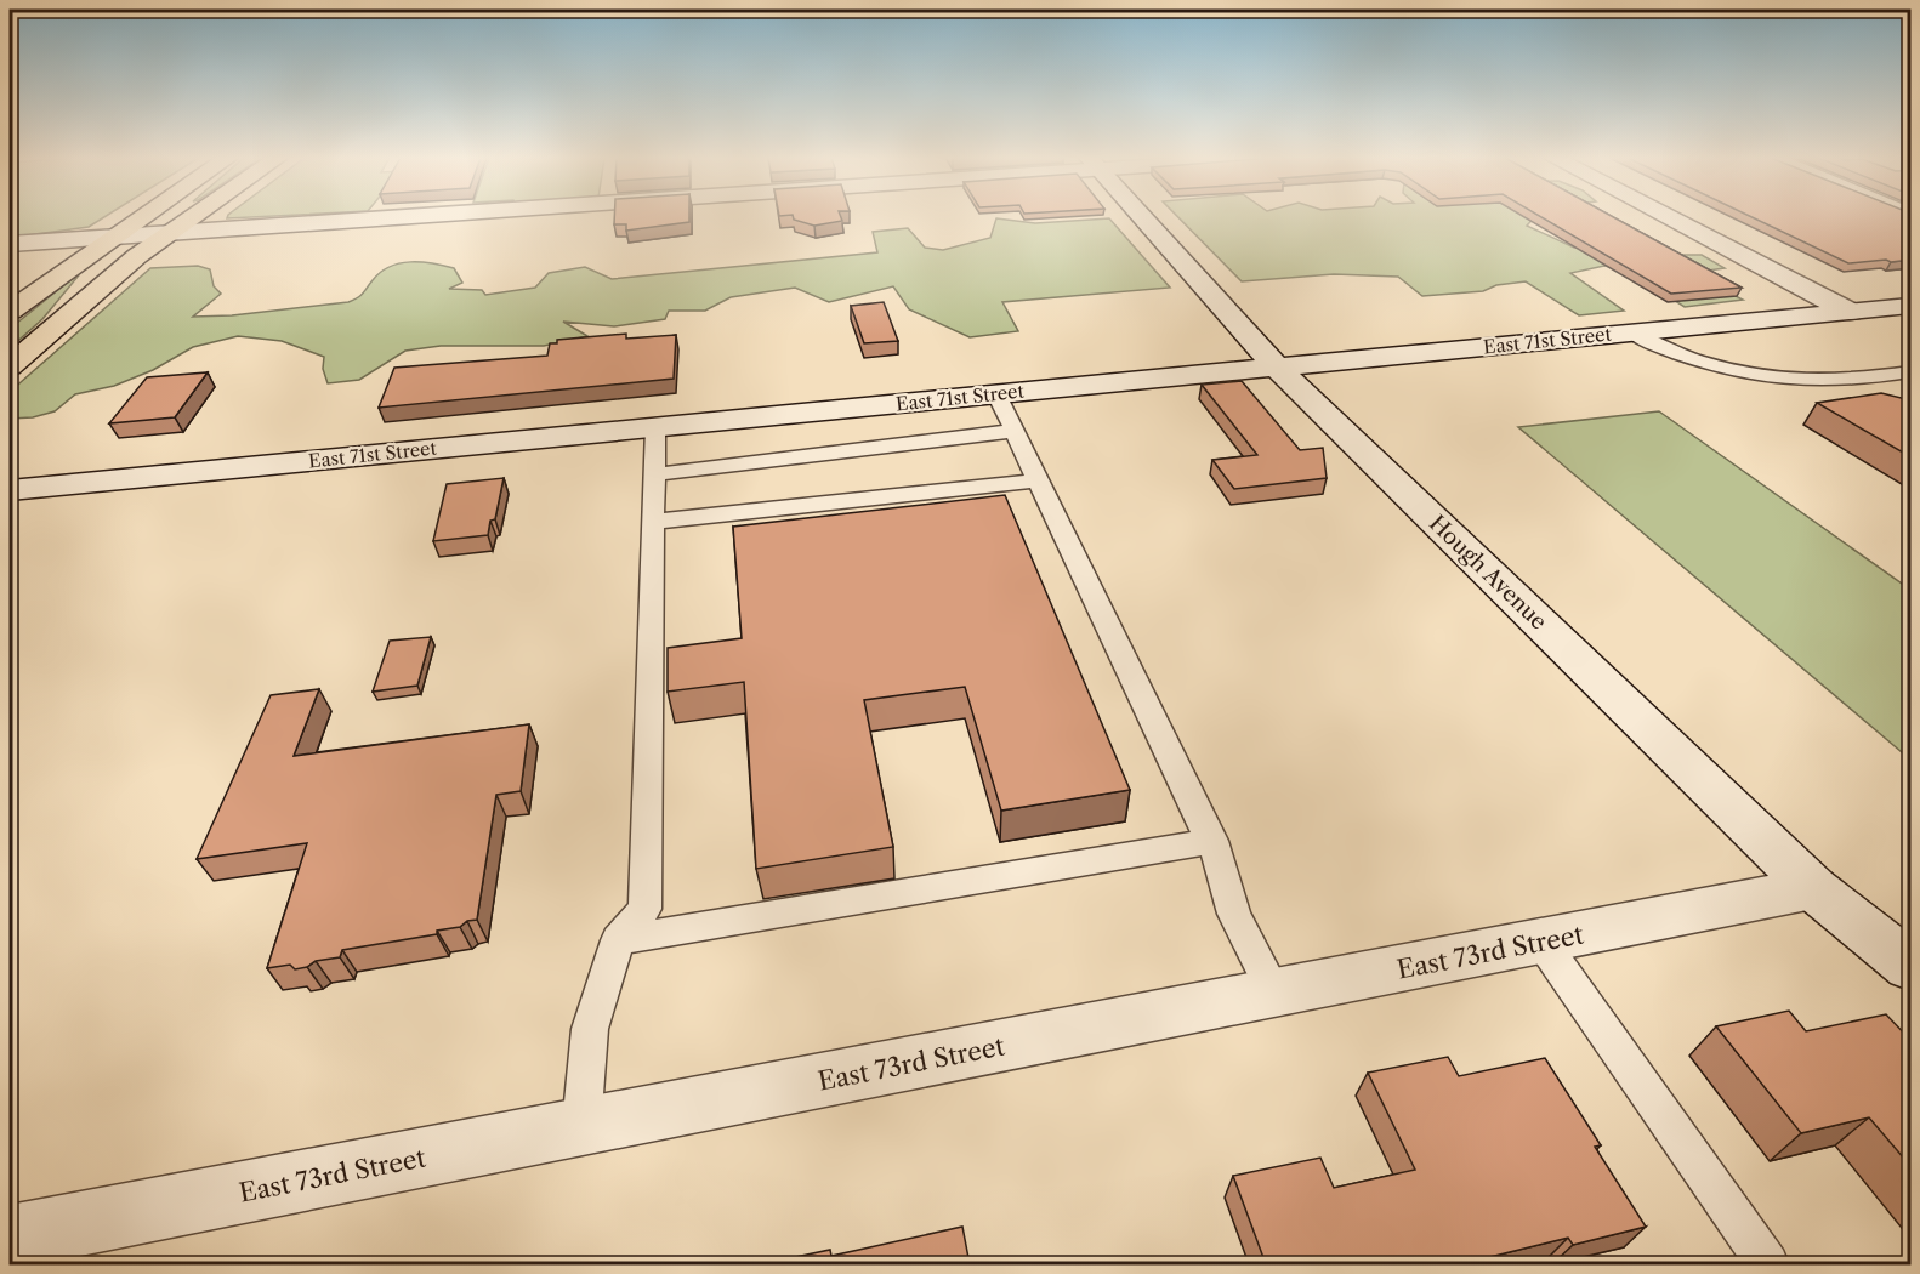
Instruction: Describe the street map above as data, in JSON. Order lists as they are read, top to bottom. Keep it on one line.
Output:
{"streets":{"street":["East 71st Street","Hough Avenue","East 73rd Street"]},"crossings":[["East 71st Street","Hough Avenue"],["Hough Avenue","East 73rd Street"]]}
